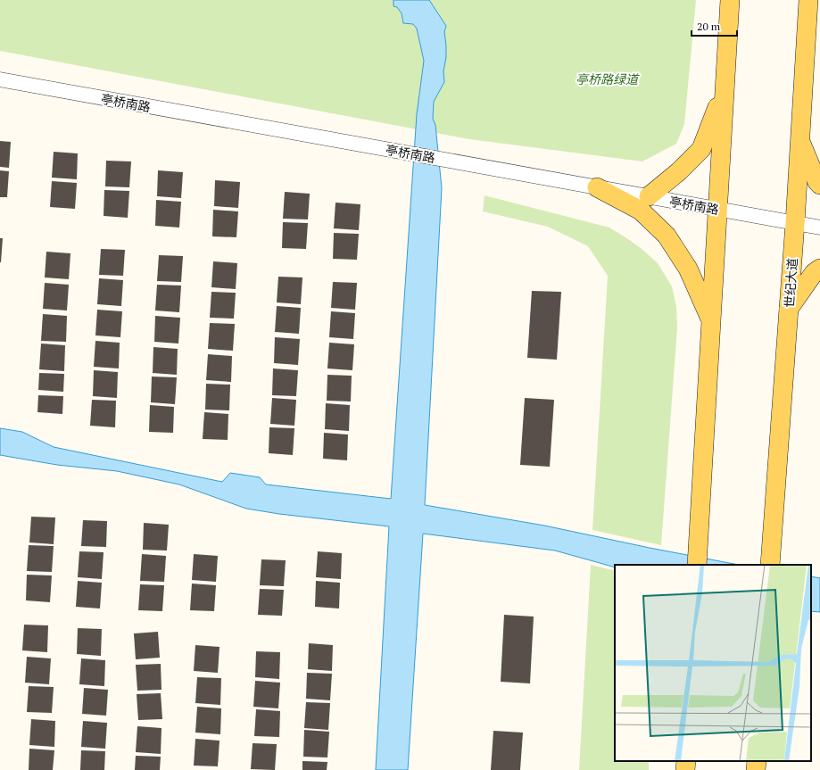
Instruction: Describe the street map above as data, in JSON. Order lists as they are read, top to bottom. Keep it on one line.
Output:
{"streets":{"main road":["世纪大道"],"street":["亭桥南路"]},"crossings":[["亭桥南路","世纪大道"]],"parks":["亭桥路绿道"],"scale_bar":"20 m"}
